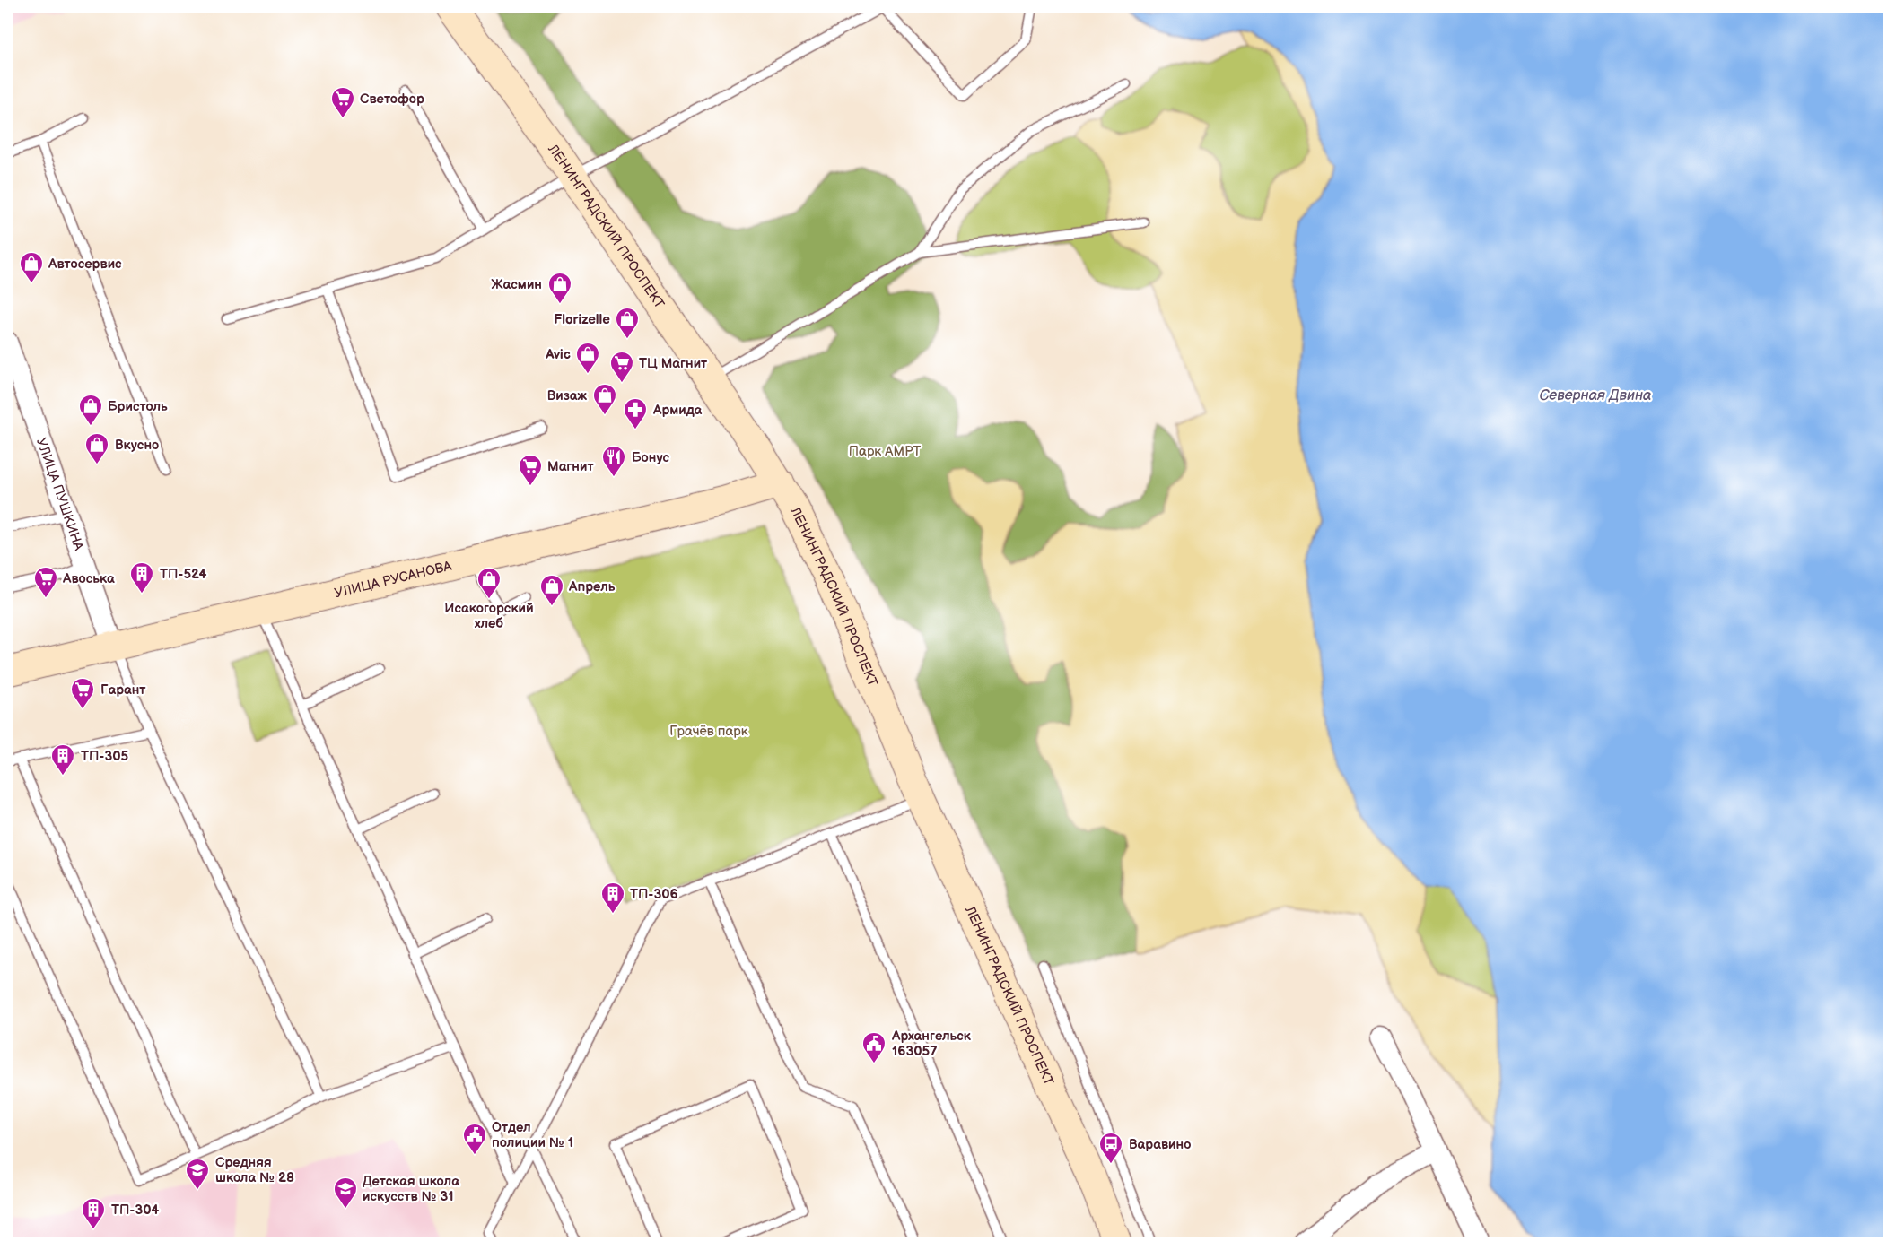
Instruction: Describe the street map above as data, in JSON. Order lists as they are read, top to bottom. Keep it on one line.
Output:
{"streets":{"main road":["ЛЕНИНГРАДСКИЙ ПРОСПЕКТ","УЛИЦА РУСАНОВА"],"street":["УЛИЦА ПУШКИНА"]},"crossings":[["ЛЕНИНГРАДСКИЙ ПРОСПЕКТ","УЛИЦА РУСАНОВА"],["УЛИЦА ПУШКИНА","УЛИЦА РУСАНОВА"]],"water":["Северная Двина"],"parks":["Парк АМРТ","Грачёв парк"],"places":{"supermarket":["Светофор","ТЦ Магнит","Магнит","Авоська","Гарант"],"shop":["Автосервис","Жасмин","Florizelle","Avic","Визаж","Бристоль","Вкусно","Исакогорский хлеб","Апрель"],"pharmacy":["Армида"],"restaurant":["Бонус"],"building":["ТП-524","ТП-305","ТП-306","ТП-304"],"public building":["Архангельск 163057","Отдел полиции № 1"],"bus stop":["Варавино"],"school or university":["Средняя школа № 28","Детская школа искусств № 31"]}}
